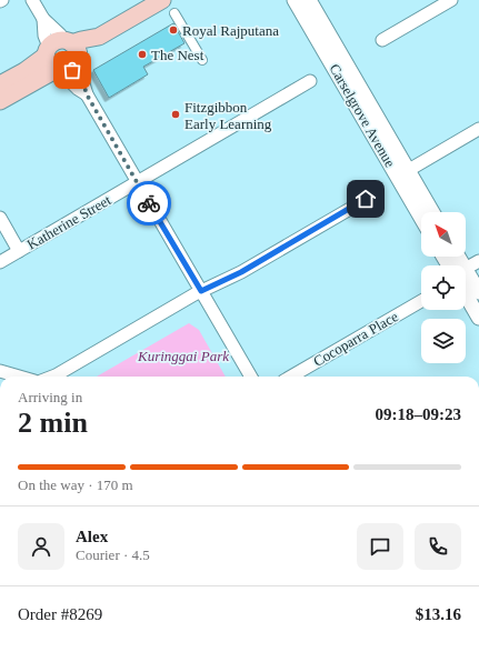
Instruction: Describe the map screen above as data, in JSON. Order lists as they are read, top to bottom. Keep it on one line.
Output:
{"streets":{"street":["Carselgrove Avenue","Katherine Street","Cocoparra Place"]},"parks":["Kuringgai Park"],"places":["Royal Rajputana","The Nest","Fitzgibbon Early Learning"],"north":"top left","page":{"heading":["2 min","Arriving in","09:18–09:23"],"panel":["Alex","Courier · 4.5","Order #8269","$13.16"],"bar":"On the way · 170 m"}}
